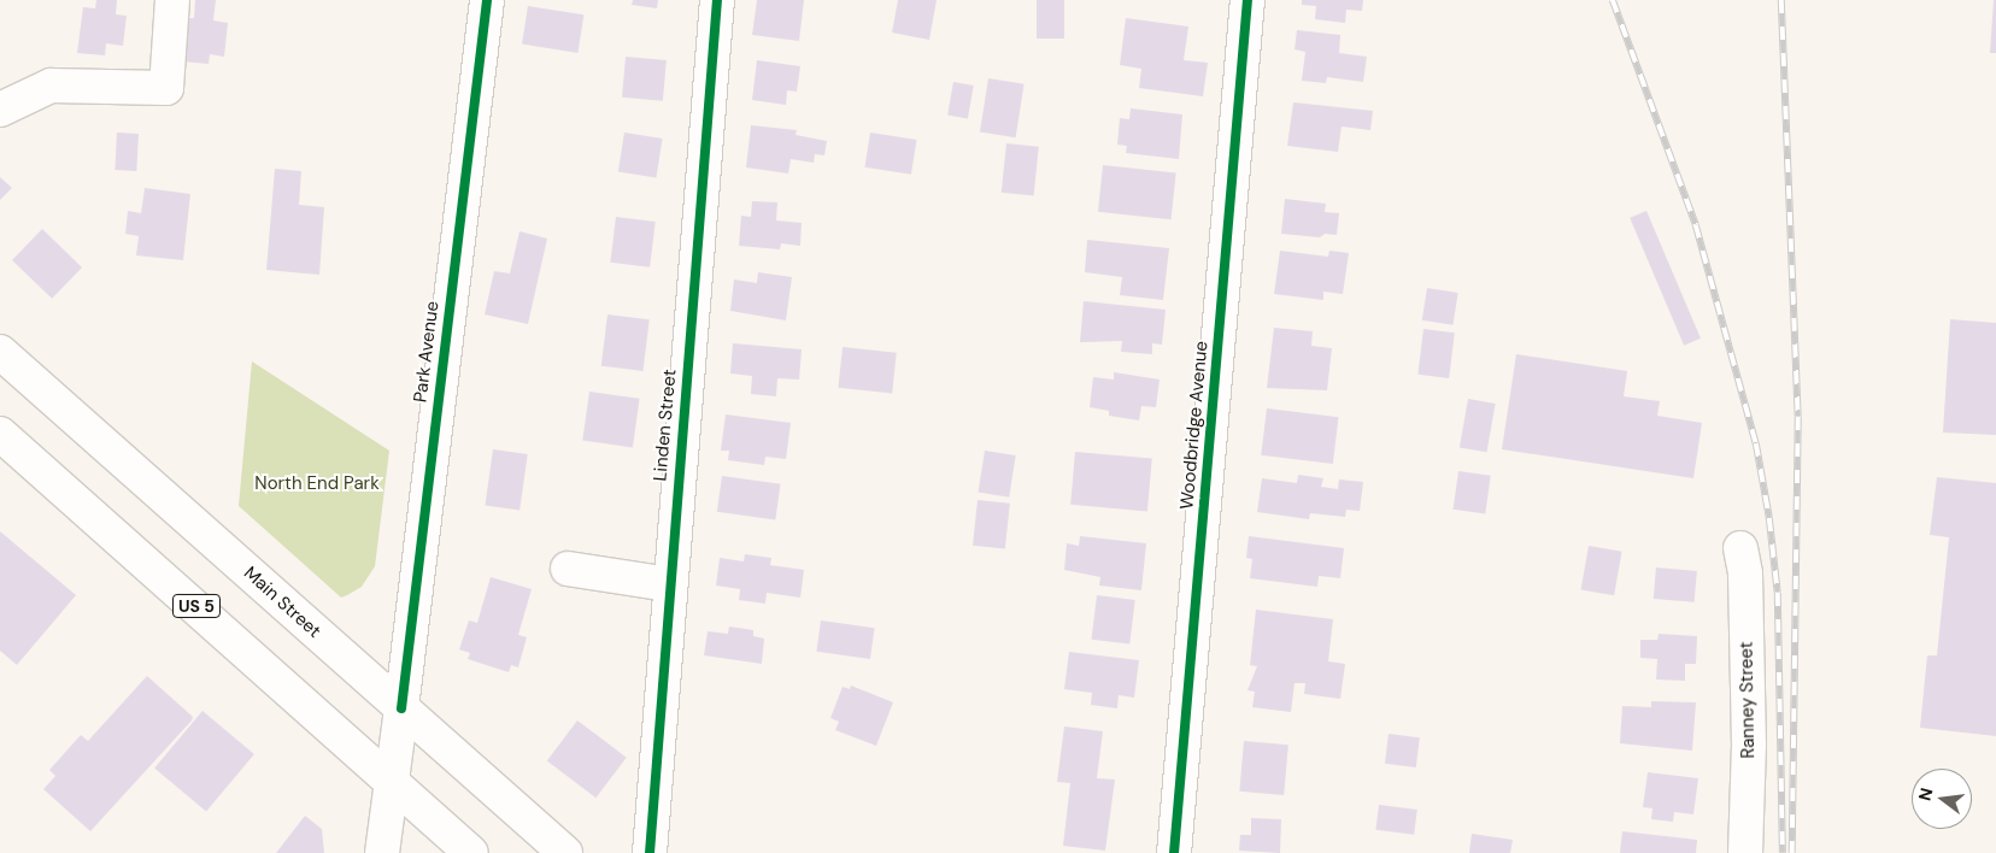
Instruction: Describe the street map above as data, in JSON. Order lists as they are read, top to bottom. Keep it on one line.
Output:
{"streets":{"main road":["Park Avenue","Linden Street","Woodbridge Avenue","Main Street","US 5","Ranney Street"]},"crossings":[["Park Avenue","Main Street"],["Park Avenue","US 5"]],"parks":["North End Park"],"north":"left"}
